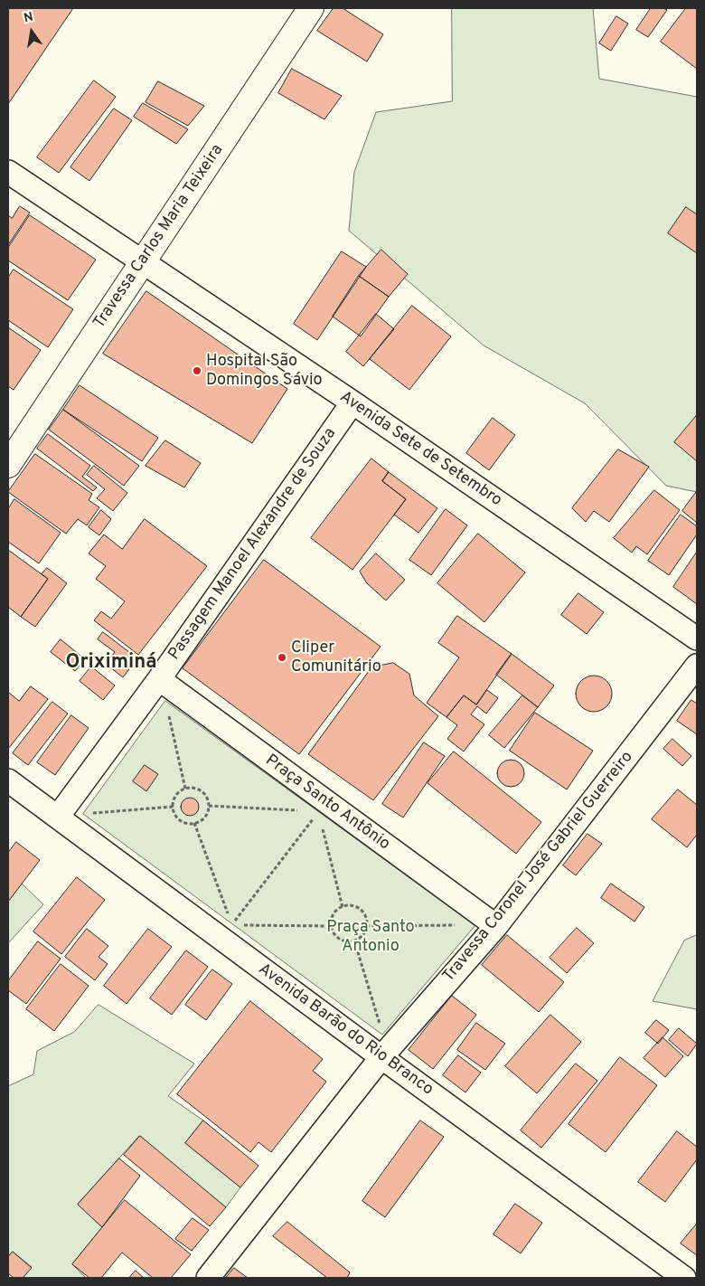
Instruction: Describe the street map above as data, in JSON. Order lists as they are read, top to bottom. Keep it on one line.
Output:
{"streets":{"street":["Travessa Carlos Maria Teixeira","Avenida Sete de Setembro","Passagem Manoel Alexandre de Souza","Praça Santo Antônio","Travessa Coronel José Gabriel Guerreiro","Avenida Barão do Rio Branco"]},"crossings":[["Travessa Carlos Maria Teixeira","Avenida Sete de Setembro"],["Avenida Sete de Setembro","Passagem Manoel Alexandre de Souza"],["Passagem Manoel Alexandre de Souza","Praça Santo Antônio"],["Passagem Manoel Alexandre de Souza","Avenida Barão do Rio Branco"],["Praça Santo Antônio","Travessa Coronel José Gabriel Guerreiro"],["Travessa Coronel José Gabriel Guerreiro","Avenida Barão do Rio Branco"]],"districts":["Oriximiná"],"parks":["Praça Santo Antonio"],"places":["Hospital São Domingos Sávio","Cliper Comunitário"],"north":"top"}
